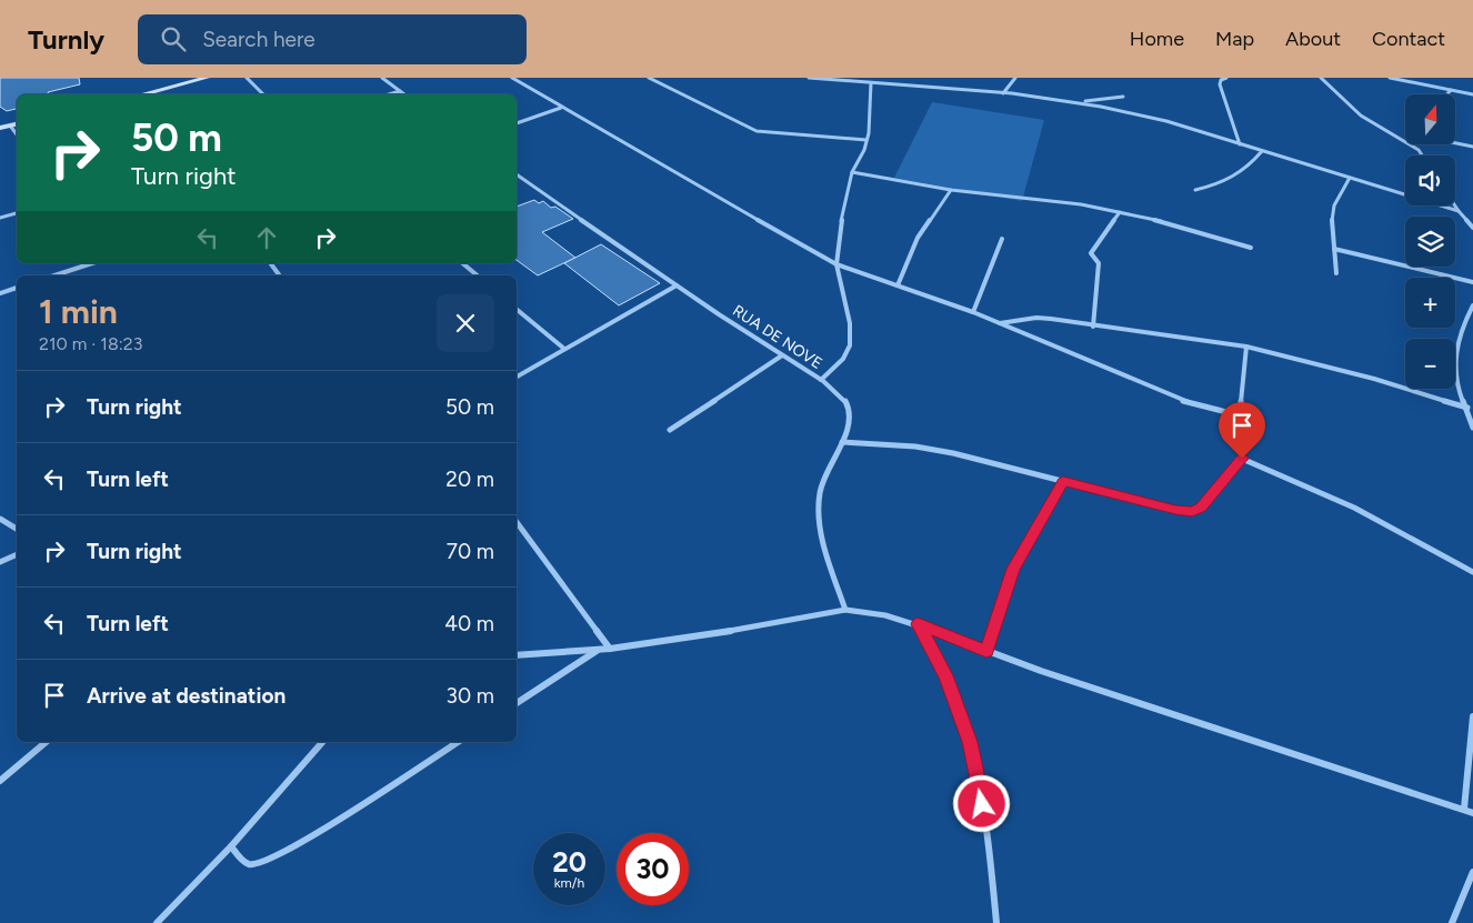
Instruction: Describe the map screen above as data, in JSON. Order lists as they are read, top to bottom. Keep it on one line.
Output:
{"streets":{"street":["RUA DE NOVE"]},"north":"top","page":{"header":"Turnly","search":"Search here","nav":["Home","Map","About","Contact"],"map_buttons":["+","−"],"turn":["50 m","Turn right"],"heading":["1 min","210 m · 18:23"],"list":[{"name":"Turn right","value":"50 m"},{"name":"Turn left","value":"20 m"},{"name":"Turn right","value":"70 m"},{"name":"Turn left","value":"40 m"},{"name":"Arrive at destination","value":"30 m"}],"speed":"20 km/h","limit":"30"}}
